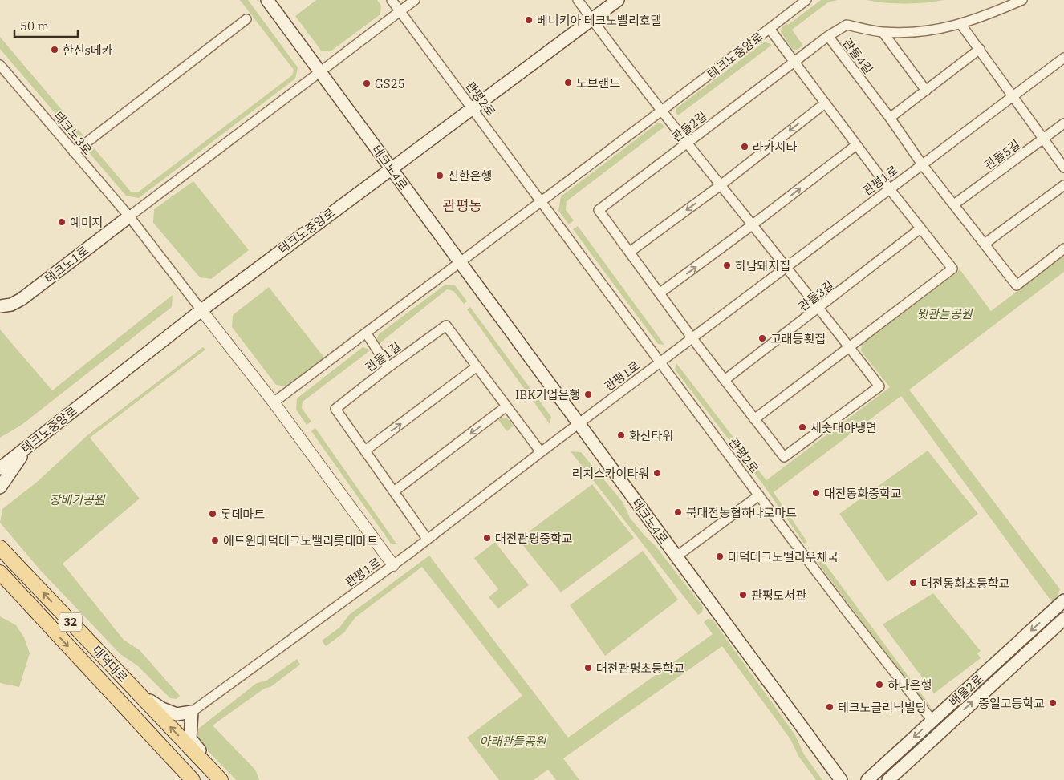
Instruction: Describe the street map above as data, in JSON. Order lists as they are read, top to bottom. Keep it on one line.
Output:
{"streets":{"main road":["테크노중앙로","테크노4로","테크노1로","32","대덕대로","배울2로"],"street":["관들4길","관평2로","관들2길","테크노3로","관들5길","관평1로","관들3길","관들1길"]},"crossings":[["테크노중앙로","관평2로"],["테크노중앙로","테크노3로"],["테크노중앙로","테크노4로"],["관들4길","관들2길"],["관들4길","관평1로"],["관평2로","관평1로"],["관평2로","배울2로"],["관들2길","관평1로"],["테크노3로","테크노1로"],["테크노4로","관평1로"],["관평1로","관들1길"]],"districts":["관평동"],"parks":["윗관들공원","장배기공원","아래관들공원"],"places":["베니키아 테크노벨리호텔","한신s메카","노브랜드","GS25","라카시타","신한은행","예미지","하남돼지집","고래등횟집","IBK기업은행","세숫대야냉면","화산타워","리치스카이타워","대전동화중학교","북대전농협하나로마트","롯데마트","대전관평중학교","에드윈대덕테크노밸리롯데마트","대덕테크노밸리우체국","대전동화초등학교","관평도서관","대전관평초등학교","하나은행","중일고등학교","테크노클리닉빌딩"],"scale_bar":"50 m"}
